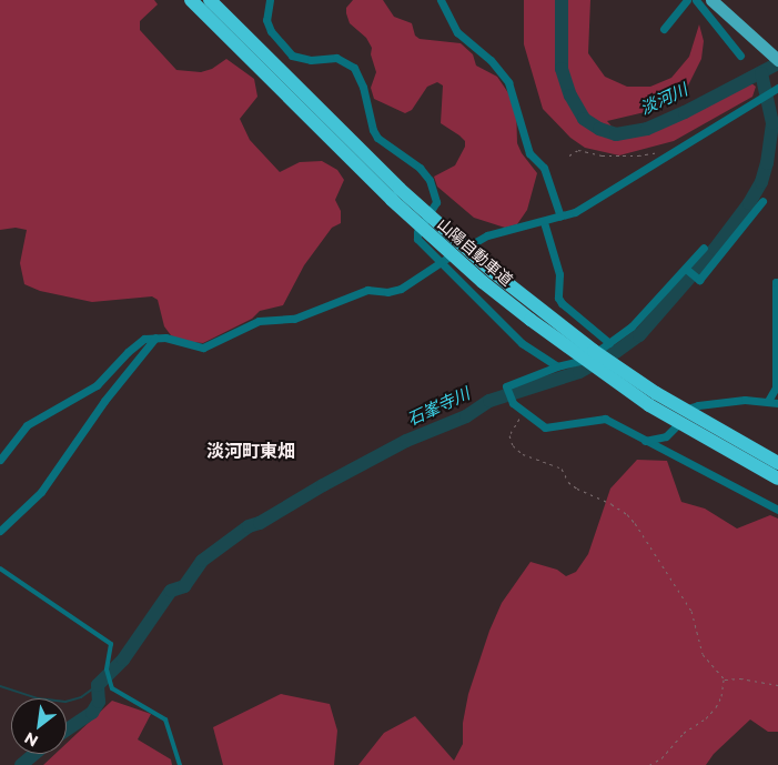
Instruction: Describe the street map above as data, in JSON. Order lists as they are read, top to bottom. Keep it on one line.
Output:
{"streets":{"highway":["山陽自動車道"]},"districts":["淡河町東畑"],"water":["淡河川","石峯寺川"],"north":"bottom left"}
